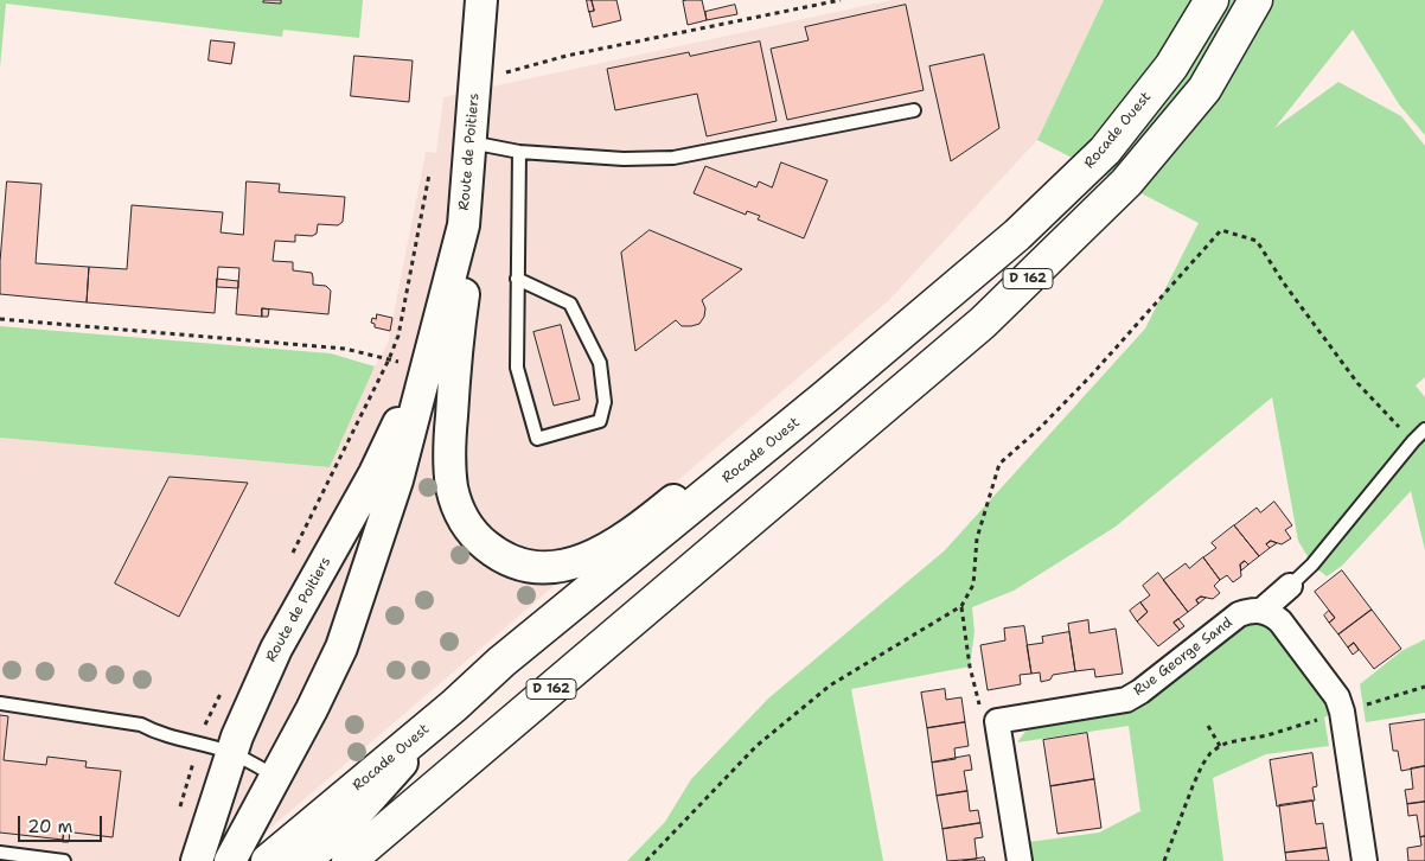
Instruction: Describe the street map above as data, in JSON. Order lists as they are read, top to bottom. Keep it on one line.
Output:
{"streets":{"main road":["Rocade Ouest","D 162"],"street":["Route de Poitiers","Rue George Sand"]},"scale_bar":"20 m"}
